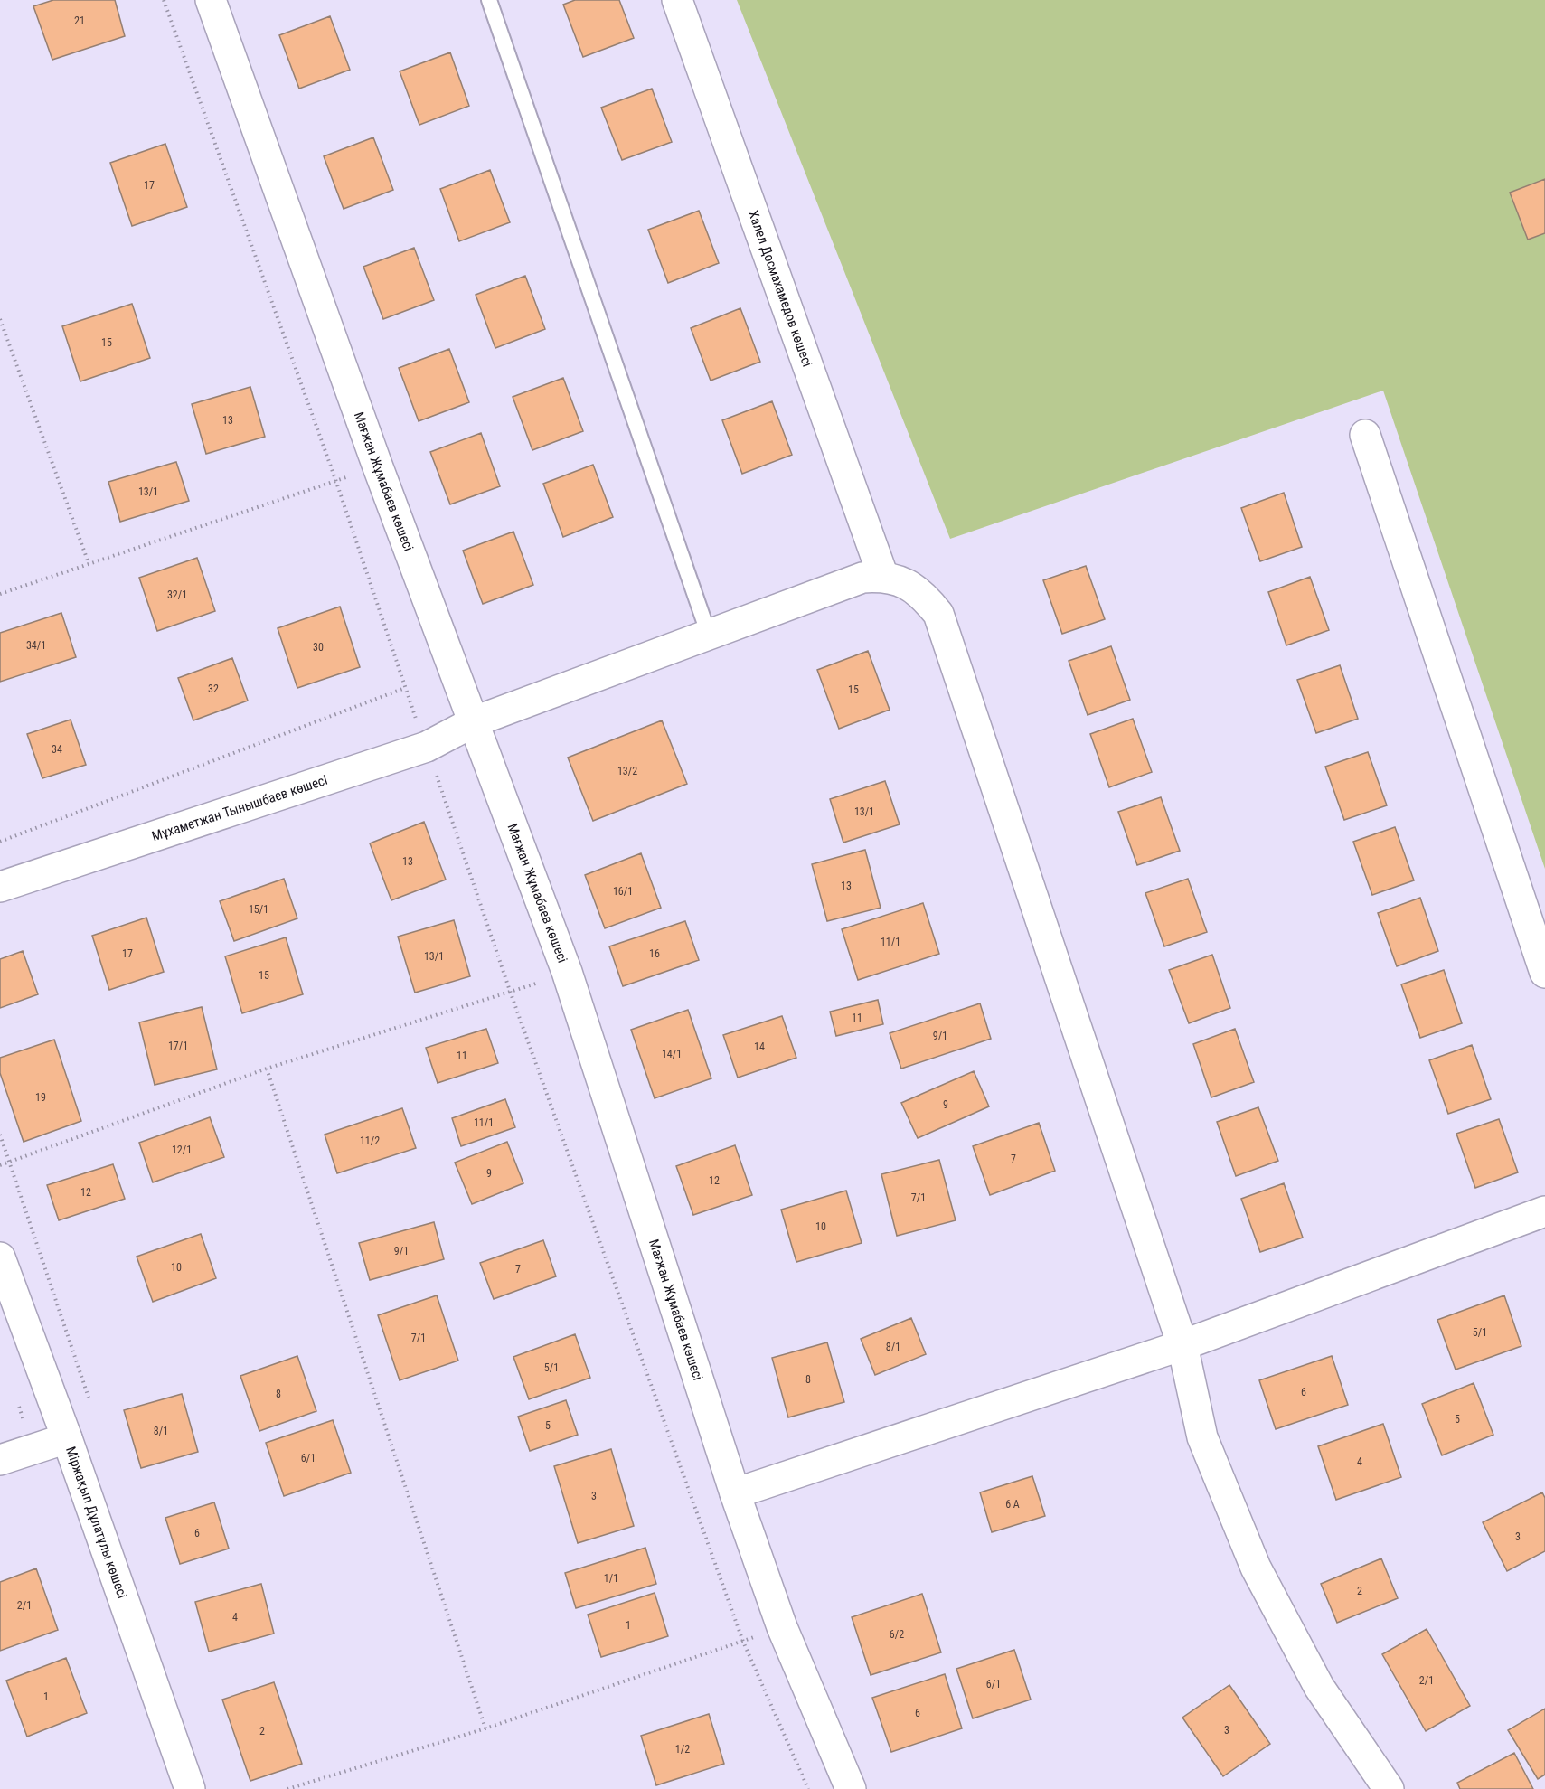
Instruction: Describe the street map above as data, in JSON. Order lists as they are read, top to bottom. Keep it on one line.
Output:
{"streets":{"street":["Халел Досмахамедов көшесі","Мағжан Жұмабаев көшесі","Мұхаметжан Тынышбаев көшесі","Міржақып Дұлатұлы көшесі"]},"crossings":[["Халел Досмахамедов көшесі","Мұхаметжан Тынышбаев көшесі"],["Мағжан Жұмабаев көшесі","Мұхаметжан Тынышбаев көшесі"]],"house_numbers":["21","17","15","13","13/1","32/1","34/1","30","32","15","34","13/2","13/1","13","13","16/1","15/1","11/1","17","16","13/1","15","11","9/1","17/1","14","14/1","11","19","9","11/1","11/2","12/1","7","9","12","12","7/1","10","9/1","10","7","5/1","7/1","8/1","5/1","8","6","8","5","5","8/1","6/1","4","3","6 А","6","3","1/1","2","2/1","4","1","6/2","2/1","6/1","1","6","3","2","1/2"]}
